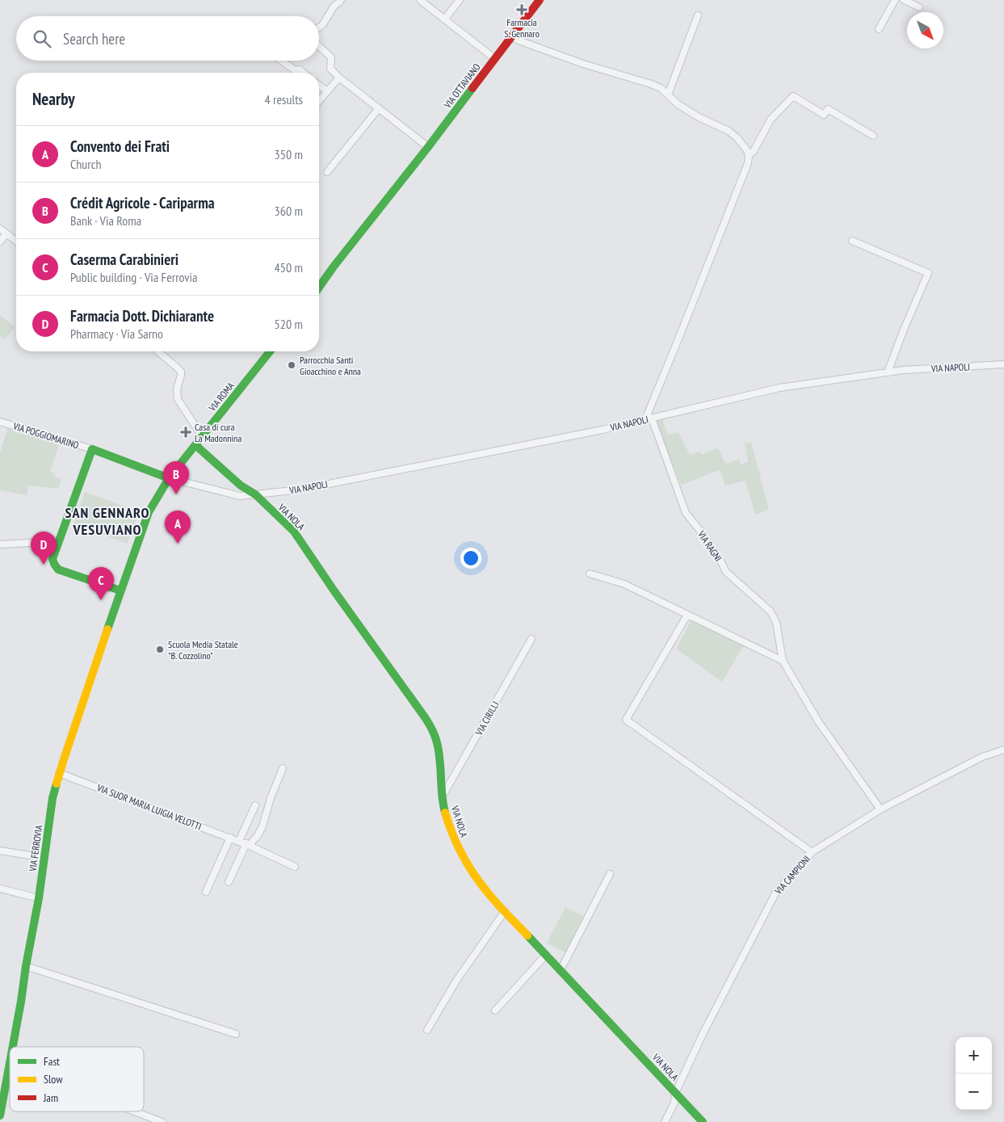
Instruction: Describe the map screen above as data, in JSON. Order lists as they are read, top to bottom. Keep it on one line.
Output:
{"streets":{"main road":["VIA OTTAVIANO","VIA ROMA","VIA NOLA","VIA FERROVIA"],"street":["VIA NAPOLI","VIA POGGIOMARINO","VIA RAGNI","VIA CIRILLI","VIA SUOR MARIA LUIGIA VELOTTI","VIA CAMPIONI"]},"crossings":[["VIA NAPOLI","VIA ROMA"],["VIA NAPOLI","VIA NOLA"],["VIA NAPOLI","VIA RAGNI"],["VIA ROMA","VIA NOLA"],["VIA ROMA","VIA FERROVIA"],["VIA NOLA","VIA CIRILLI"],["VIA NOLA","VIA CAMPIONI"],["VIA RAGNI","VIA CAMPIONI"],["VIA SUOR MARIA LUIGIA VELOTTI","VIA FERROVIA"]],"districts":["SAN GENNARO VESUVIANO"],"places":{"health":["Farmacia S. Gennaro","Casa di cura La Madonnina"],"other":["Parrocchia Santi Gioacchino e Anna","Scuola Media Statale \"B. Cozzolino\""]},"legend":["Fast","Slow","Jam"],"north":"bottom right","page":{"search":"Search here","heading":["Nearby","4 results"],"list":[{"mark":"A","name":"Convento dei Frati","note":"Church","value":"350 m"},{"mark":"B","name":"Crédit Agricole - Cariparma","note":"Bank · Via Roma","value":"360 m"},{"mark":"C","name":"Caserma Carabinieri","note":"Public building · Via Ferrovia","value":"450 m"},{"mark":"D","name":"Farmacia Dott. Dichiarante","note":"Pharmacy · Via Sarno","value":"520 m"}],"pins":["B","A","D","C"],"map_buttons":["+","−"]}}
